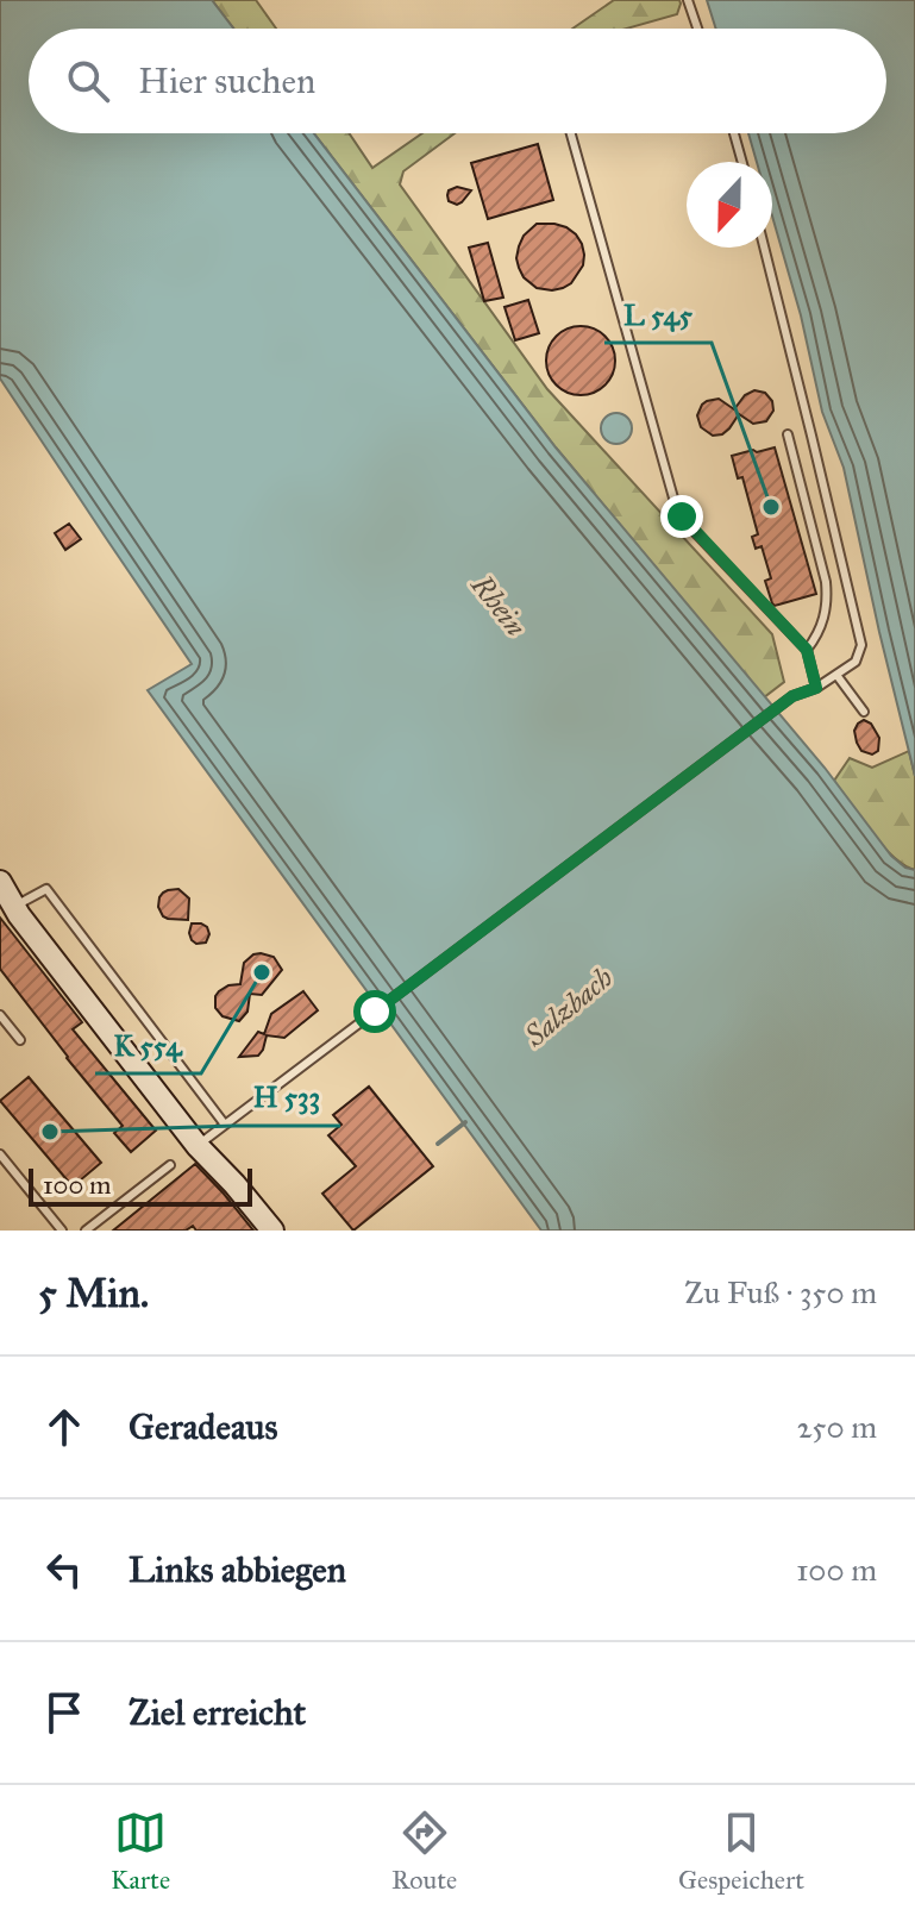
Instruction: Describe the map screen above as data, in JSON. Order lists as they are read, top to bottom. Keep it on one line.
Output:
{"water":["Rhein","Salzbach"],"places":["L 545","K 554","H 533"],"scale_bar":"100 m","north":"bottom","page":{"search":"Hier suchen","scale":"100 m","heading":["5 Min.","Zu Fuß · 350 m"],"list":[["Geradeaus","250 m"],["Links abbiegen","100 m"],"Ziel erreicht"],"nav":["Karte","Route","Gespeichert"]}}
